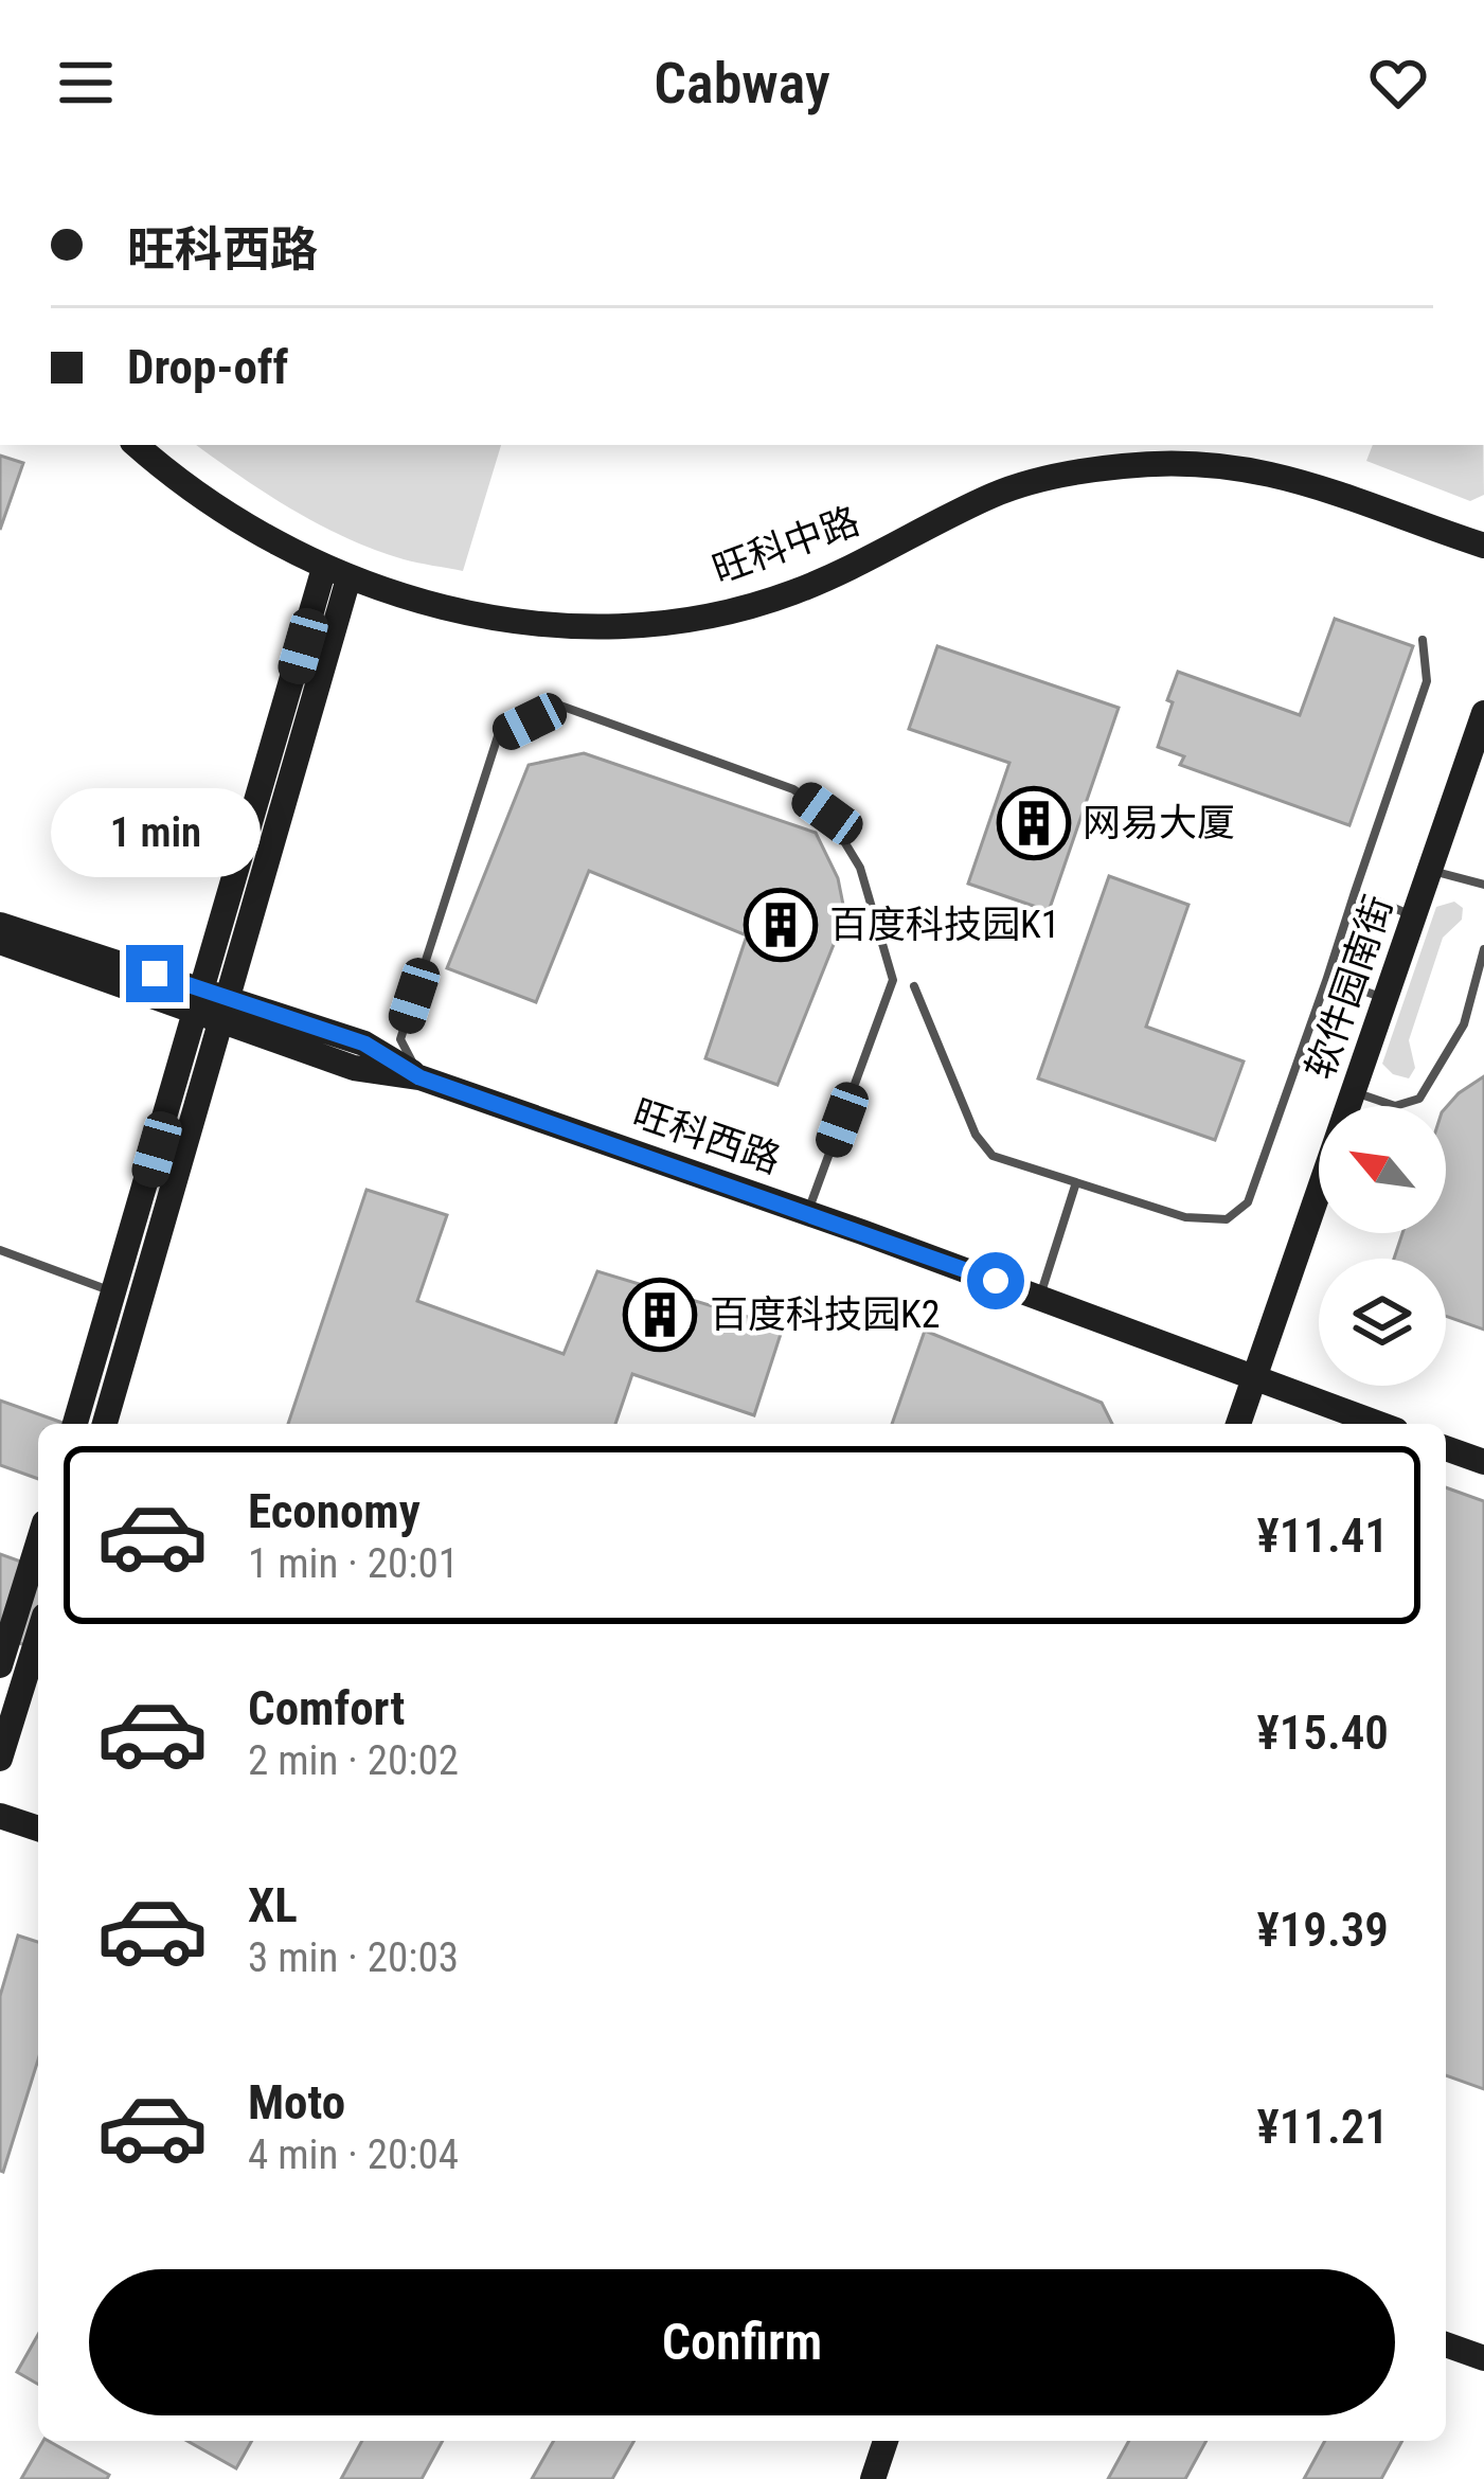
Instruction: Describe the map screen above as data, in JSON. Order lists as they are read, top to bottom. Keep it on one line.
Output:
{"streets":{"street":["旺科中路","软件园南街","旺科西路"]},"crossings":[["软件园南街","旺科西路"]],"places":{"building":["网易大厦","百度科技园K1","百度科技园K2"]},"north":"top left","page":{"header":"Cabway","banner":["旺科西路","Drop-off"],"bubble":"1 min","list":[{"name":"Economy","note":"1 min · 20:01","value":"¥11.41"},{"name":"Comfort","note":"2 min · 20:02","value":"¥15.40"},{"name":"XL","note":"3 min · 20:03","value":"¥19.39"},{"name":"Moto","note":"4 min · 20:04","value":"¥11.21"}],"buttons":"Confirm"}}
